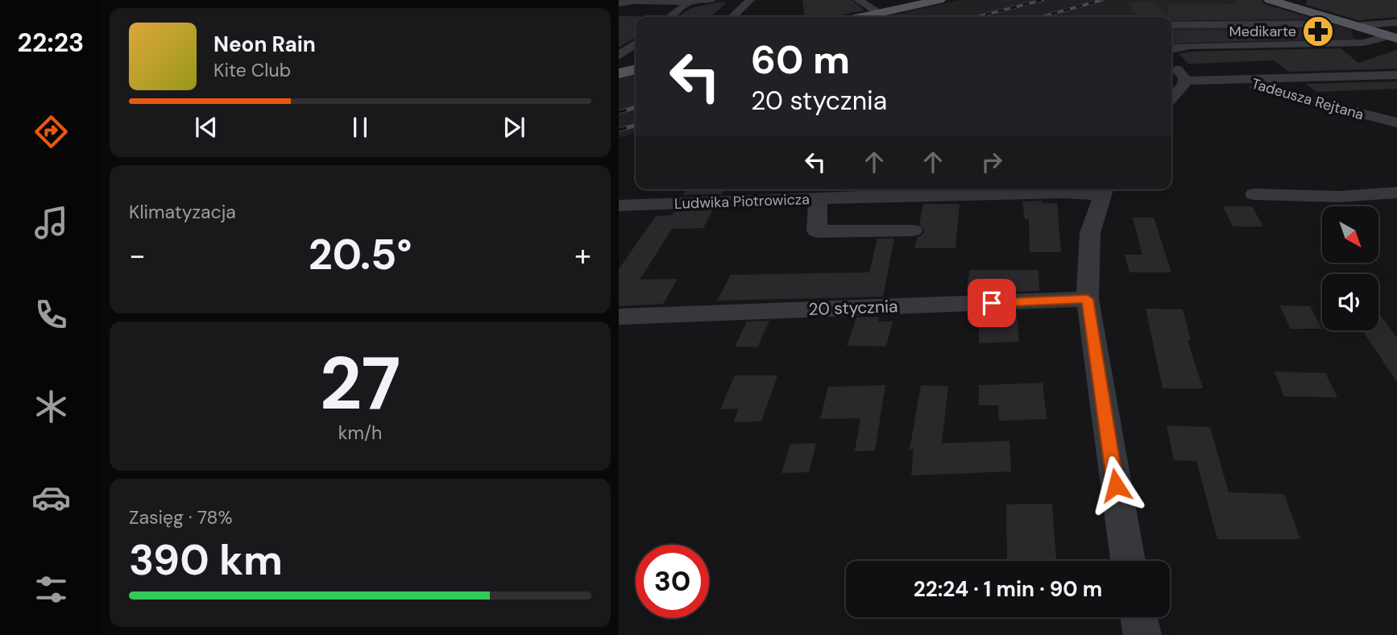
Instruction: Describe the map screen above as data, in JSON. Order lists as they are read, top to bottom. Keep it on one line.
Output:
{"streets":{"street":["Tadeusza Rejtana","Ludwika Piotrowicza","20 stycznia"]},"places":{"pharmacy":["Medikarte"]},"north":"bottom right","page":{"tabs":"22:23","turn":["60 m","20 stycznia"],"song":["Neon Rain","Kite Club"],"tile":["Klimatyzacja",["27","km/h"],["Zasięg · 78%","390 km"]],"heat":["−","20.5°","+"],"limit":"30","trip":"22:24 · 1 min · 90 m"}}
